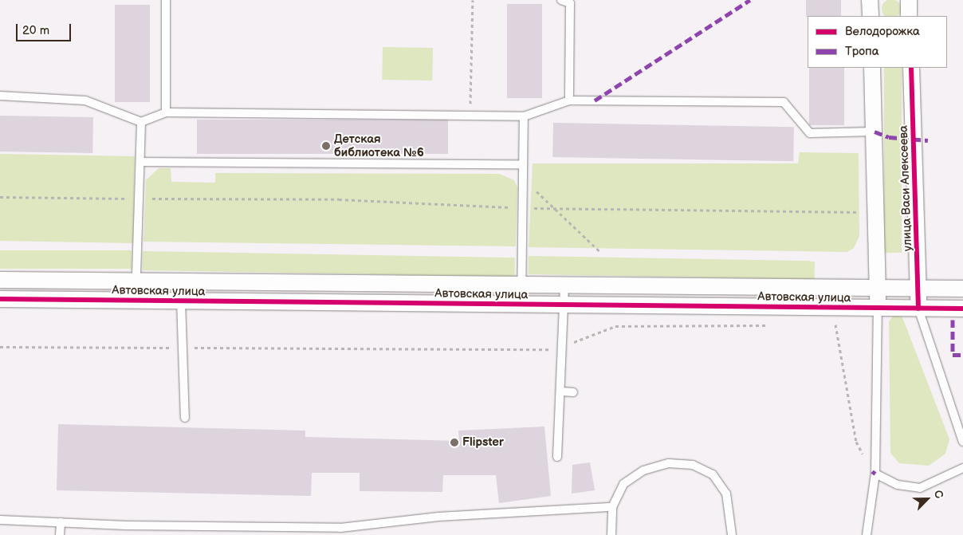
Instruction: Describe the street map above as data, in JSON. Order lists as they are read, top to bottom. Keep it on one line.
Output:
{"streets":{"street":["улица Васи Алексеева","Автовская улица"]},"crossings":[["улица Васи Алексеева","Автовская улица"]],"places":["Детская библиотека №6","Flipster"],"legend":["Велодорожка","Тропа"],"scale_bar":"20 m","north":"top right"}
